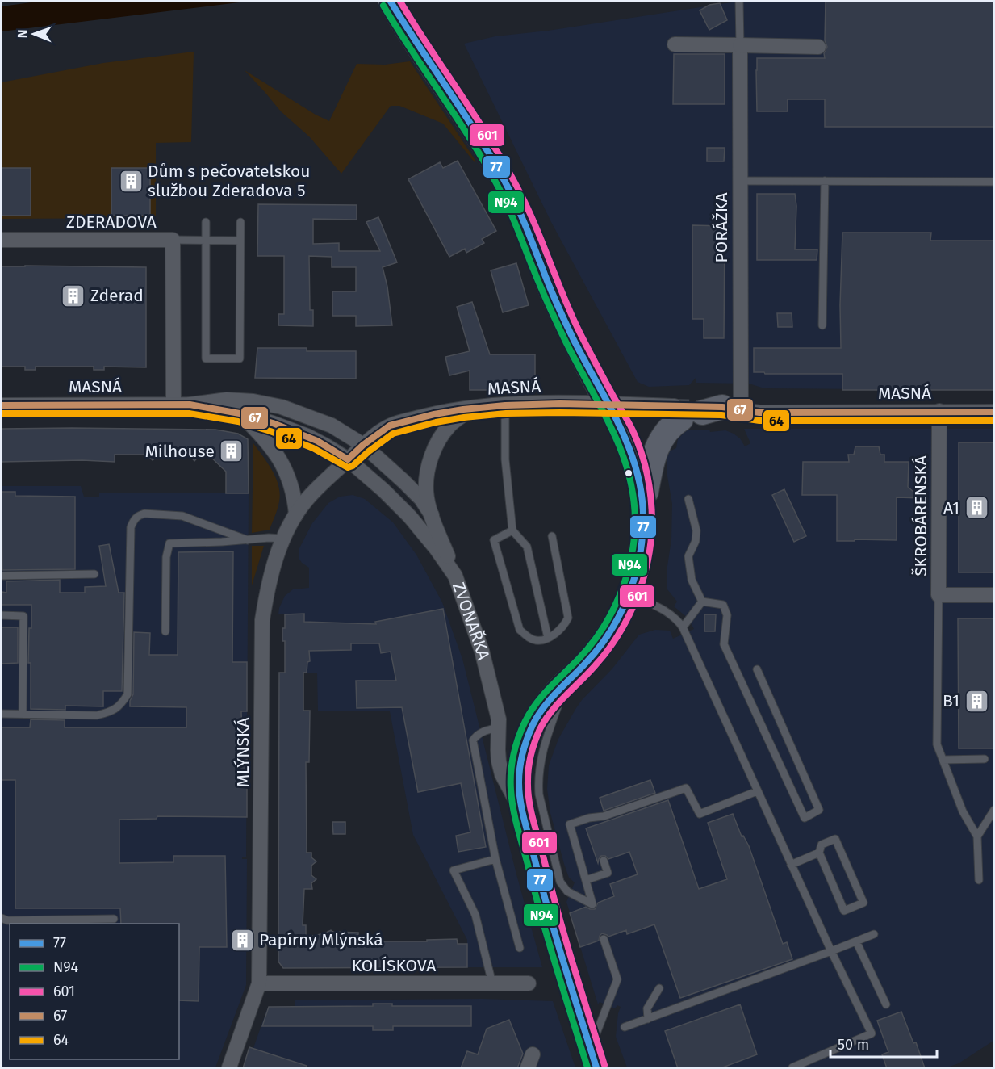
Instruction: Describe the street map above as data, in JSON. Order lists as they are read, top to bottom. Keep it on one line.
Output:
{"streets":{"main road":["ZVONAŘKA"],"street":["ZDERADOVA","PORÁŽKA","MASNÁ","ŠKROBÁRENSKÁ","MLÝNSKÁ","KOLÍSKOVA"]},"crossings":[["ZDERADOVA","MASNÁ"],["PORÁŽKA","MASNÁ"],["MASNÁ","ŠKROBÁRENSKÁ"],["MASNÁ","ZVONAŘKA"],["MASNÁ","MLÝNSKÁ"],["ZVONAŘKA","MLÝNSKÁ"],["MLÝNSKÁ","KOLÍSKOVA"]],"places":{"building":["Dům s pečovatelskou službou Zderadova 5","Zderad","Milhouse","A1","B1","Papírny Mlýnská"]},"lines":["transit line 77","transit line 601","transit line N94","transit line 67","transit line 64"],"legend":["77","N94","601","67","64"],"scale_bar":"50 m","north":"left"}
